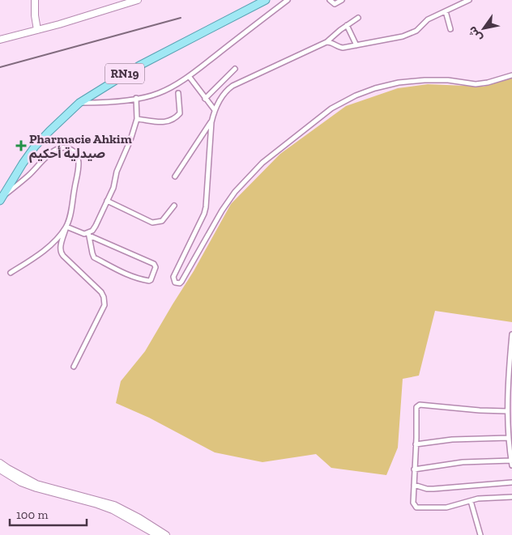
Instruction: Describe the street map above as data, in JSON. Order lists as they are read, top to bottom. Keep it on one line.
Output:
{"streets":{"main road":["RN19"]},"places":{"health":["Pharmacie Ahkim صيدلية أحكيم"]},"scale_bar":"100 m","north":"bottom left"}
